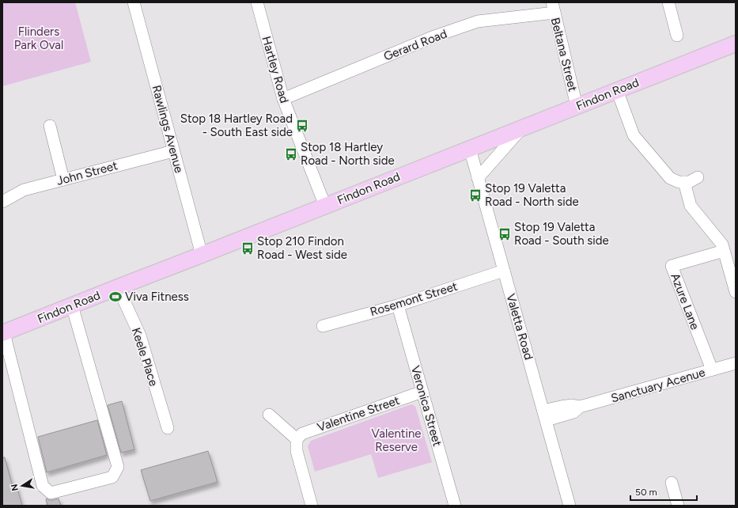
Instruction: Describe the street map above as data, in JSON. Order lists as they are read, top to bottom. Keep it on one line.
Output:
{"streets":{"main road":["Findon Road"],"street":["Gerard Road","Beltana Street","Hartley Road","Rawlings Avenue","John Street","Rosemont Street","Azure Lane","Valetta Road","Keele Place","Sanctuary Acenue","Veronica Street","Valentine Street"]},"crossings":[["Gerard Road","Beltana Street"],["Gerard Road","Hartley Road"],["Beltana Street","Findon Road"],["Hartley Road","Findon Road"],["Findon Road","Rawlings Avenue"],["Findon Road","Valetta Road"],["Findon Road","Keele Place"],["Rawlings Avenue","John Street"],["Rosemont Street","Valetta Road"],["Rosemont Street","Veronica Street"],["Azure Lane","Sanctuary Acenue"],["Valetta Road","Sanctuary Acenue"],["Veronica Street","Valentine Street"]],"parks":["Flinders Park Oval","Valentine Reserve"],"places":{"bus stop":["Stop 18 Hartley Road - South East side","Stop 18 Hartley Road - North side","Stop 19 Valetta Road - North side","Stop 19 Valetta Road - South side","Stop 210 Findon Road - West side"],"sports":["Viva Fitness"]},"scale_bar":"50 m","north":"left"}
